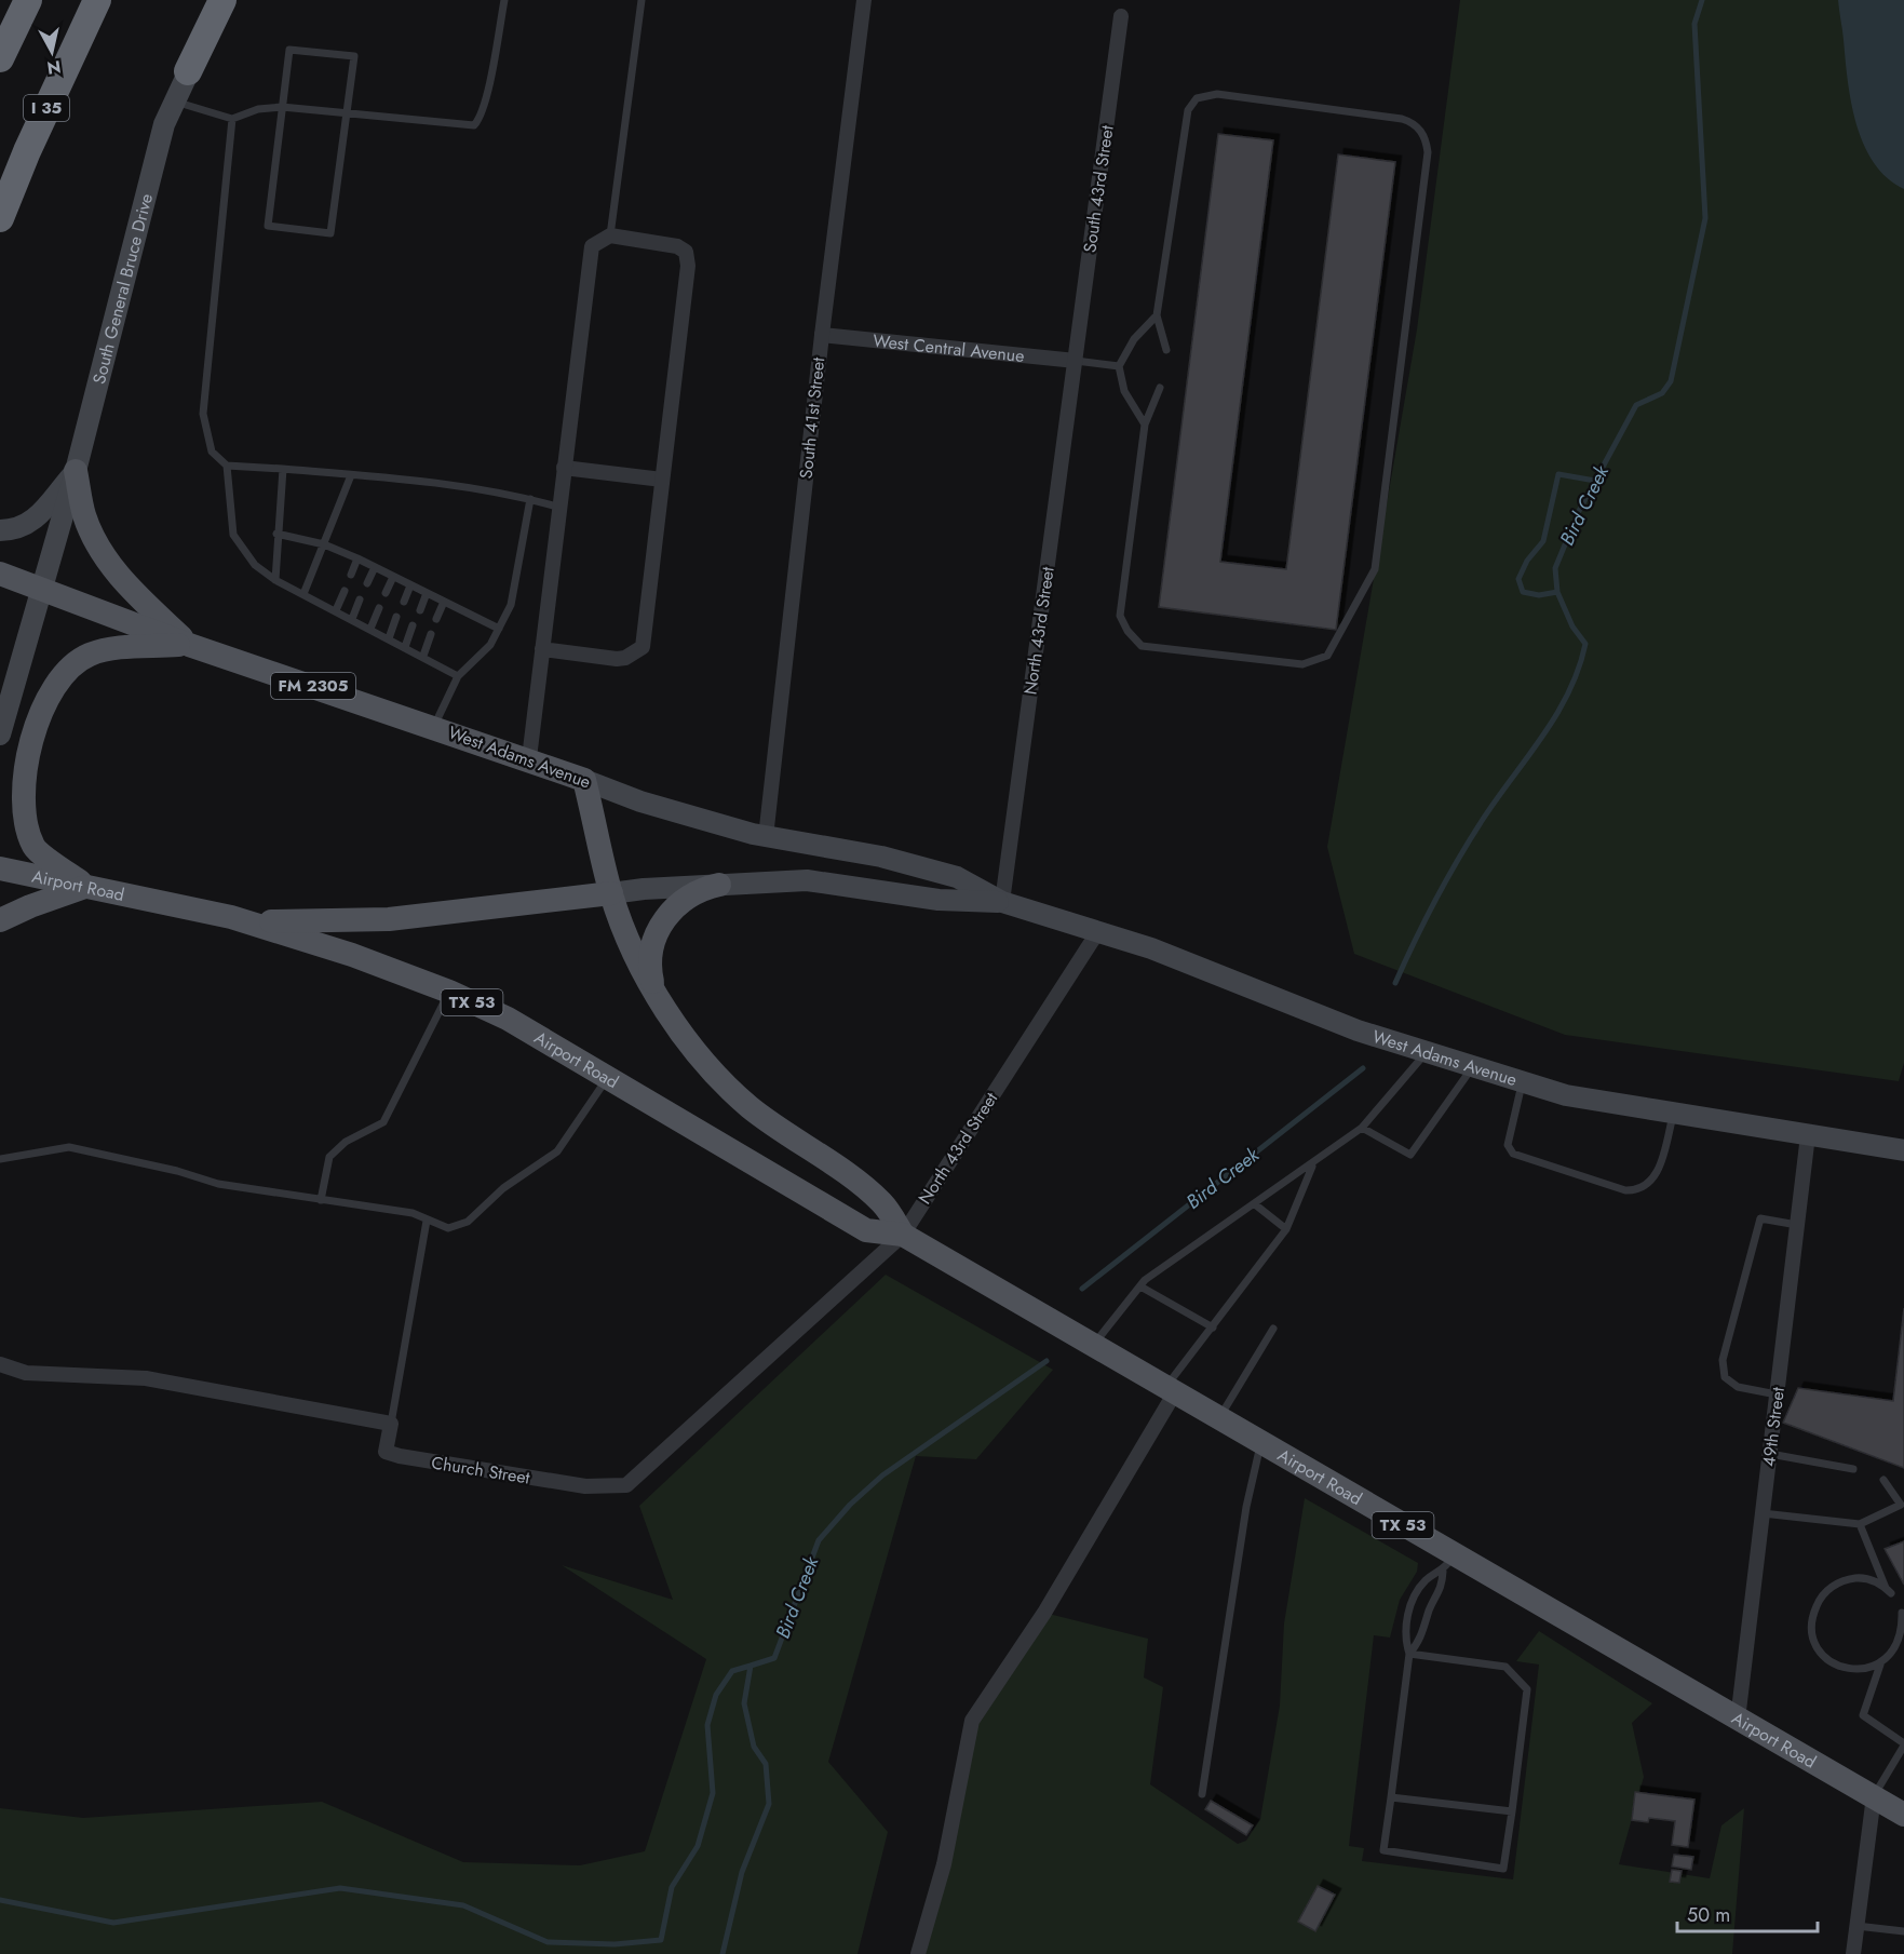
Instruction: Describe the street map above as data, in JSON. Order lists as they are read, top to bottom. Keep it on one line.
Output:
{"streets":{"highway":["I 35"],"main road":["South General Bruce Drive","FM 2305","West Adams Avenue","Airport Road","TX 53"],"street":["South 43rd Street","West Central Avenue","South 41st Street","North 43rd Street","49th Street","Church Street"]},"crossings":[["South 43rd Street","West Central Avenue"],["South 43rd Street","North 43rd Street"],["South General Bruce Drive","West Adams Avenue"],["West Central Avenue","South 41st Street"],["West Central Avenue","North 43rd Street"],["South 41st Street","West Adams Avenue"],["North 43rd Street","West Adams Avenue"],["North 43rd Street","Airport Road"],["North 43rd Street","Church Street"],["West Adams Avenue","Airport Road"],["West Adams Avenue","49th Street"],["Airport Road","49th Street"],["Airport Road","Church Street"]],"water":["Bird Creek"],"scale_bar":"50 m","north":"bottom"}
